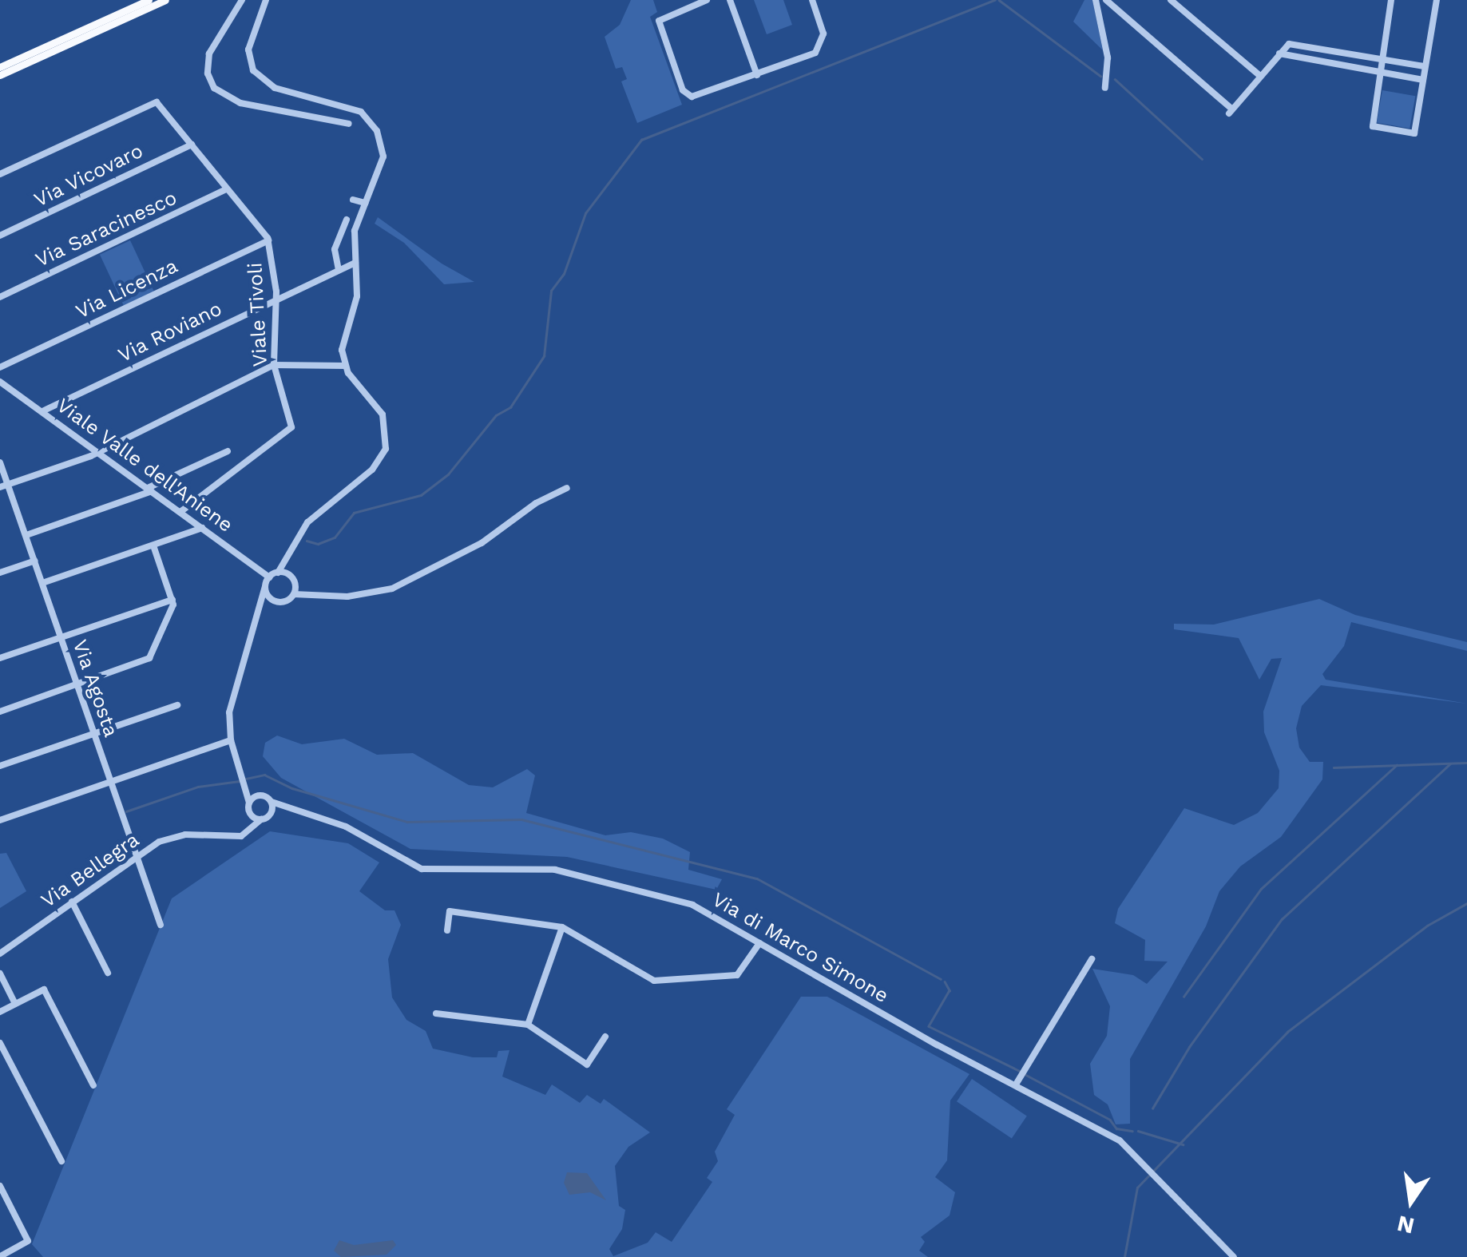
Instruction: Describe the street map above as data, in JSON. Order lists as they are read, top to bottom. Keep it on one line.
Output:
{"streets":{"street":["Via Vicovaro","Via Saracinesco","Via Licenza","Viale Tivoli","Via Roviano","Viale Valle dell'Aniene","Via Agosta","Via Bellegra","Via di Marco Simone"]},"crossings":[["Via Vicovaro","Viale Tivoli"],["Via Saracinesco","Viale Tivoli"],["Via Licenza","Viale Tivoli"],["Viale Tivoli","Via Roviano"],["Viale Tivoli","Viale Valle dell'Aniene"],["Via Roviano","Viale Valle dell'Aniene"],["Via Agosta","Via Bellegra"],["Via Bellegra","Via di Marco Simone"]],"north":"bottom"}
